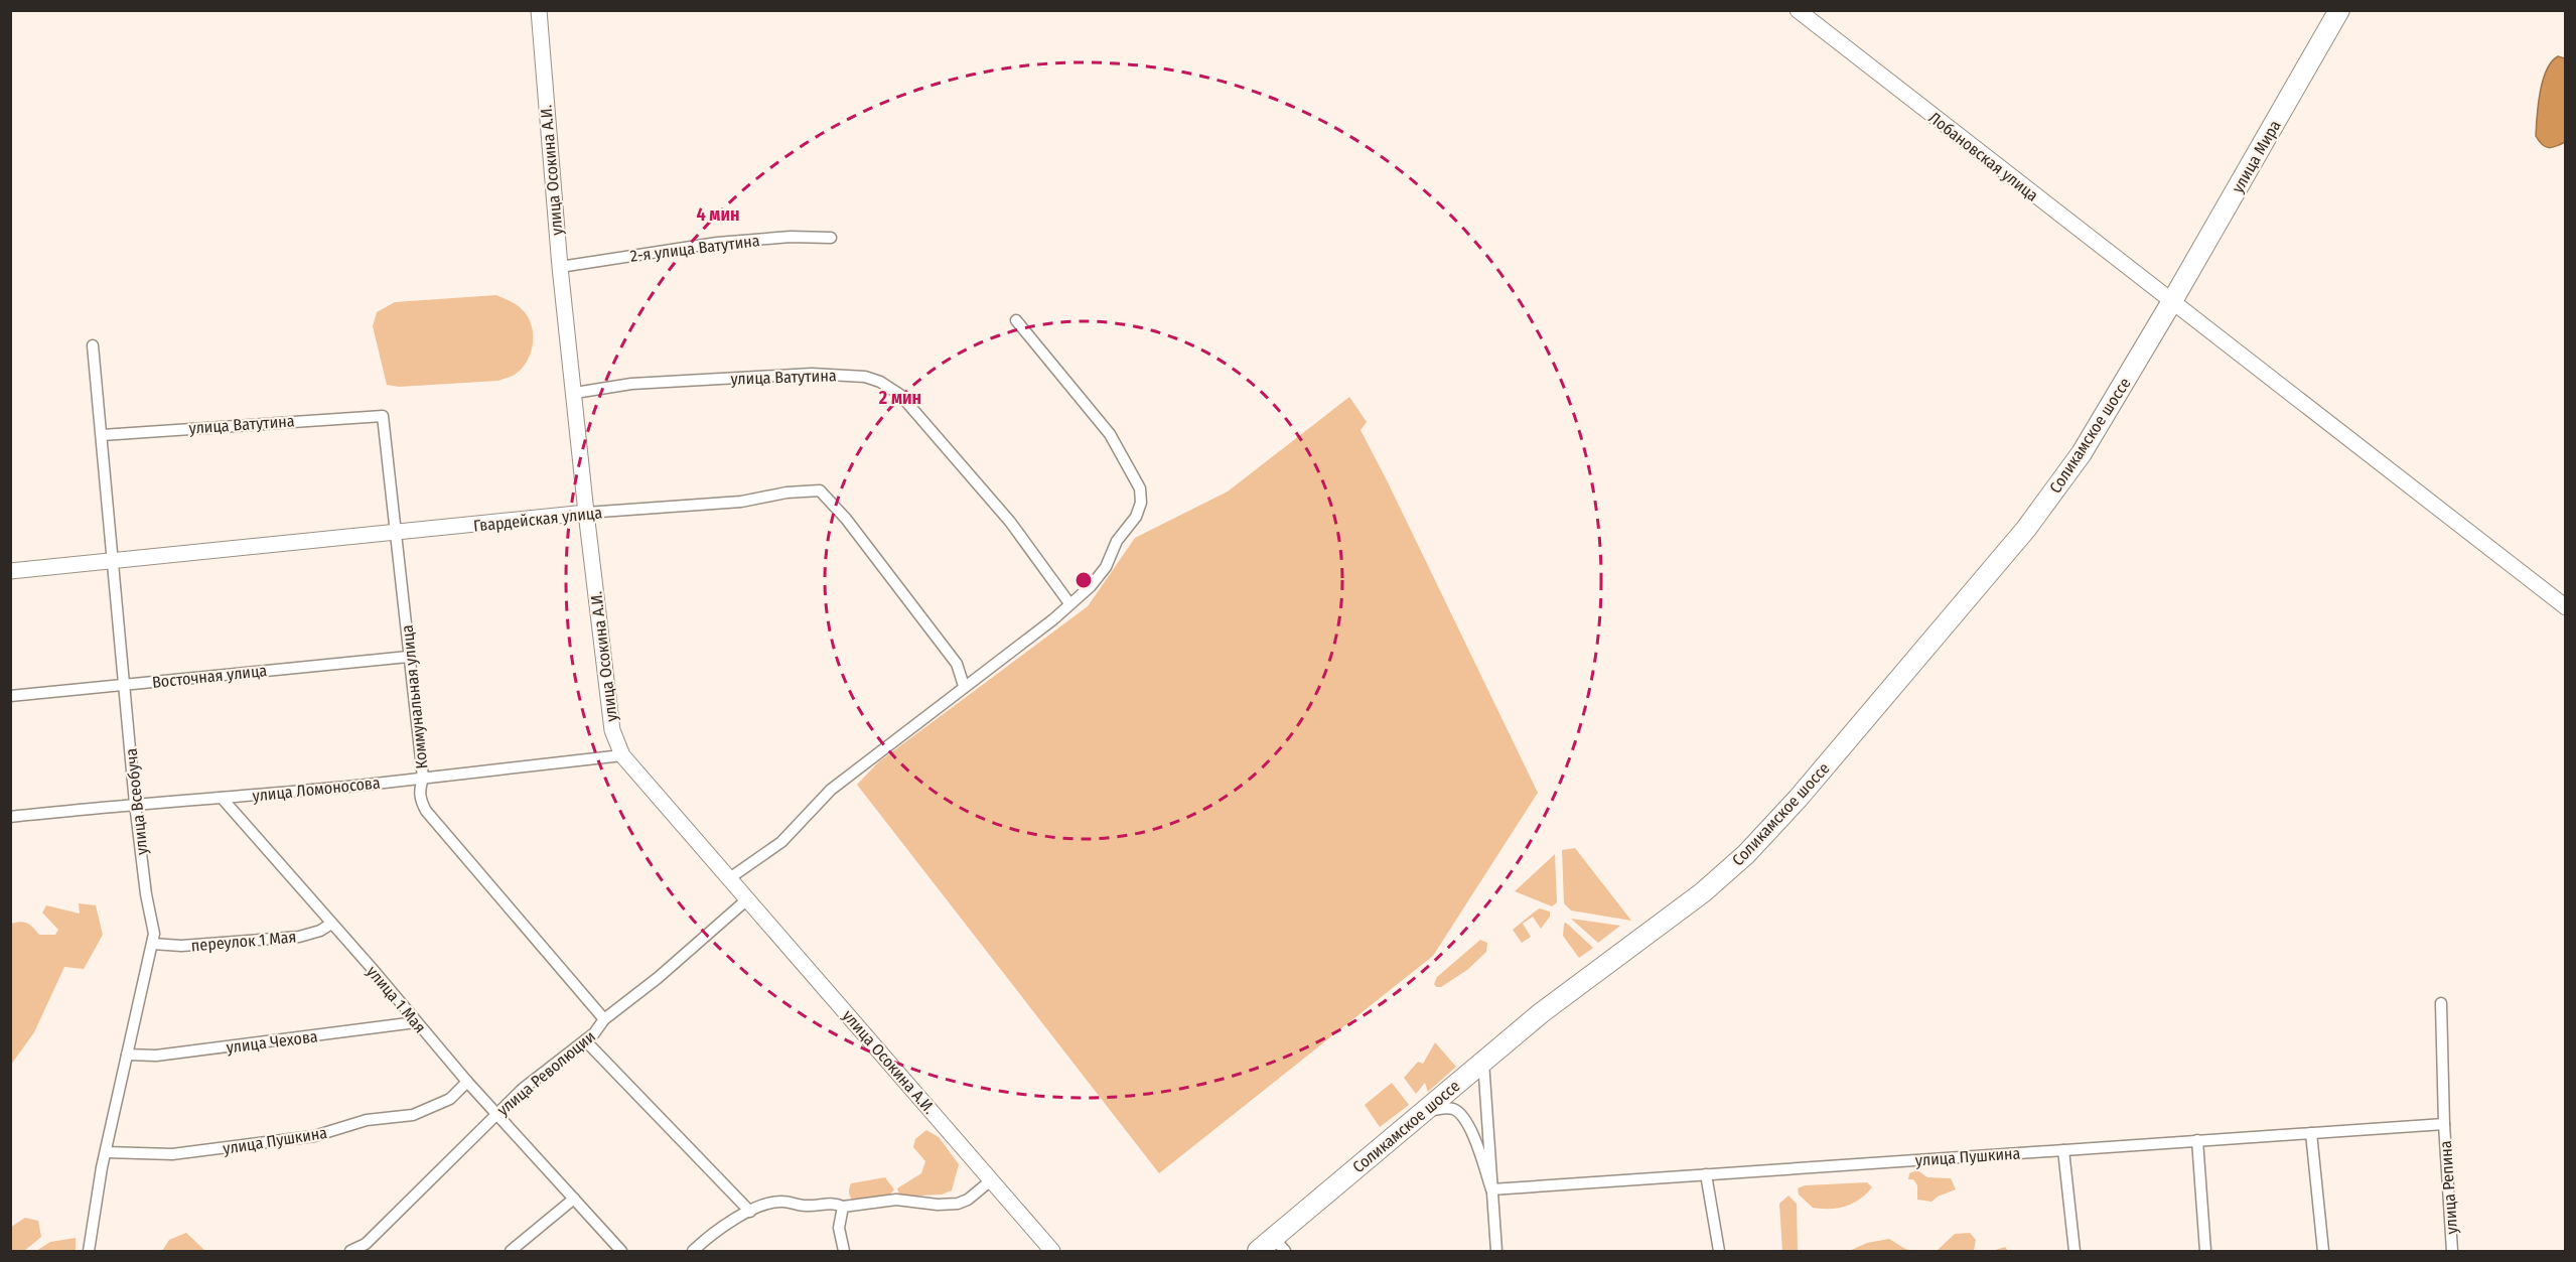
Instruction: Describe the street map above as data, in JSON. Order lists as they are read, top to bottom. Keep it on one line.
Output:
{"streets":{"highway":["улица Мира","Соликамское шоссе"],"street":["Лобановская улица","улица Осокина А.И.","2-я улица Ватутина","улица Ватутина","Гвардейская улица","Восточная улица","Коммунальная улица","улица Ломоносова","улица Всеобуча","переулок 1 Мая","улица 1 Мая","улица Чехова","улица Революции","улица Пушкина","улица Репина"]},"crossings":[["Лобановская улица","улица Мира"],["Лобановская улица","Соликамское шоссе"],["улица Мира","Соликамское шоссе"],["улица Осокина А.И.","2-я улица Ватутина"],["улица Осокина А.И.","улица Ватутина"],["улица Осокина А.И.","Гвардейская улица"],["улица Осокина А.И.","улица Ломоносова"],["улица Осокина А.И.","улица Революции"],["улица Ватутина","Коммунальная улица"],["улица Ватутина","улица Всеобуча"],["Гвардейская улица","Коммунальная улица"],["Гвардейская улица","улица Всеобуча"],["Восточная улица","Коммунальная улица"],["Восточная улица","улица Всеобуча"],["Коммунальная улица","улица Ломоносова"],["Коммунальная улица","улица Революции"],["улица Ломоносова","улица Всеобуча"],["улица Ломоносова","улица 1 Мая"],["улица Всеобуча","переулок 1 Мая"],["улица Всеобуча","улица Чехова"],["улица Всеобуча","улица Пушкина"],["переулок 1 Мая","улица 1 Мая"],["улица 1 Мая","улица Чехова"],["улица 1 Мая","улица Революции"],["улица 1 Мая","улица Пушкина"],["улица Пушкина","улица Репина"]],"rings":["4 мин","2 мин"]}
